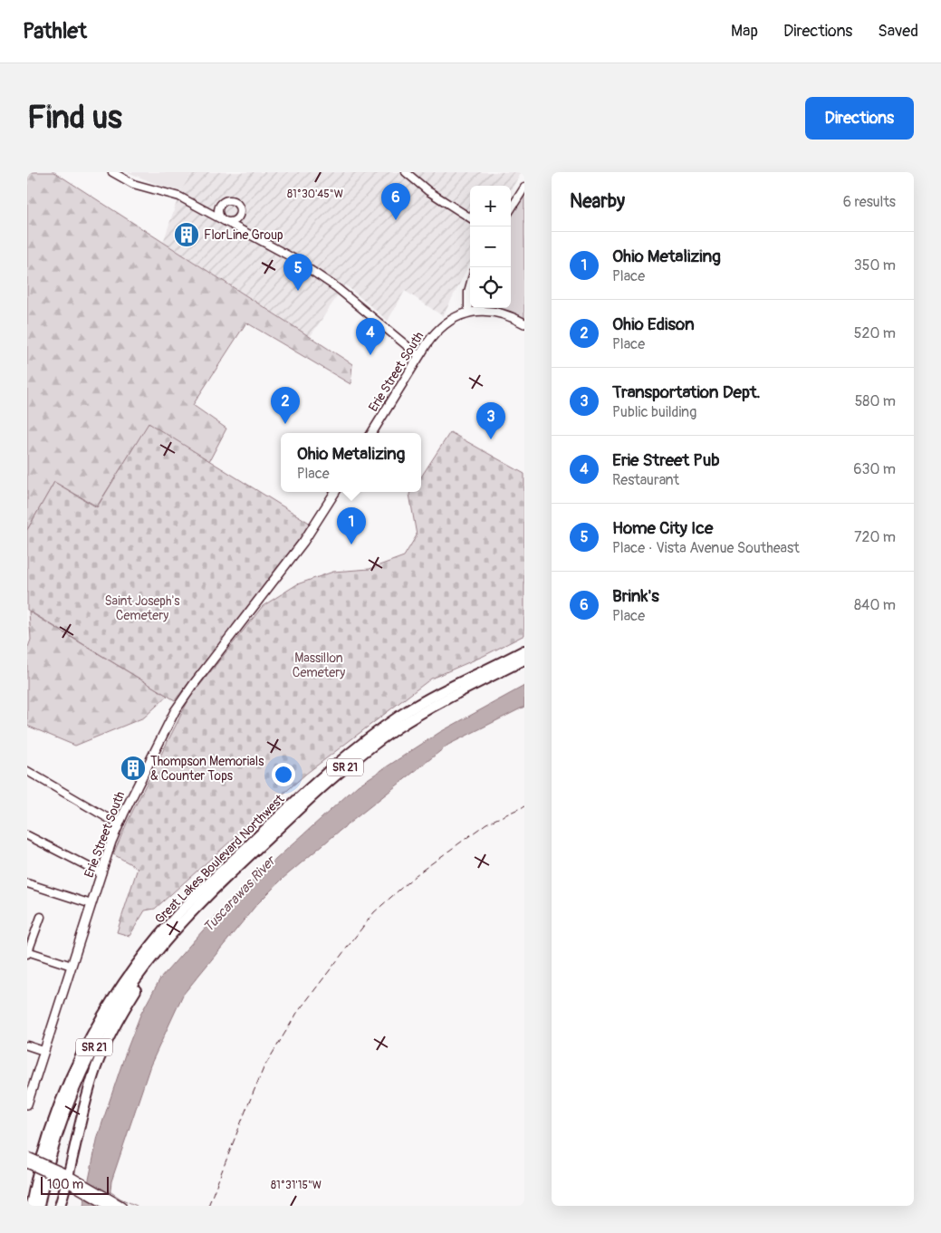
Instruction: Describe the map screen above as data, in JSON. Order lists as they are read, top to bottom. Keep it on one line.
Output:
{"streets":{"highway":["SR 21","Great Lakes Boulevard Northwest"],"main road":["Erie Street South"]},"water":["Tuscarawas River"],"parks":["Saint Joseph's Cemetery","Massillon Cemetery"],"places":{"building":["FlorLine Group","Thompson Memorials & Counter Tops"]},"scale_bar":"100 m","page":{"header":"Pathlet","nav":["Map","Directions","Saved"],"buttons":"Directions","title":"Find us","heading":["Nearby","6 results"],"pins":["6","5","4","2","3","1"],"map_buttons":["+","−"],"list":[{"mark":"1","name":"Ohio Metalizing","note":"Place","value":"350 m"},{"mark":"2","name":"Ohio Edison","note":"Place","value":"520 m"},{"mark":"3","name":"Transportation Dept.","note":"Public building","value":"580 m"},{"mark":"4","name":"Erie Street Pub","note":"Restaurant","value":"630 m"},{"mark":"5","name":"Home City Ice","note":"Place · Vista Avenue Southeast","value":"720 m"},{"mark":"6","name":"Brink's","note":"Place","value":"840 m"}],"popup":["Ohio Metalizing","Place"],"scale":"100 m"},"coordinates":["81°30'45\"W","81°31'15\"W"]}
